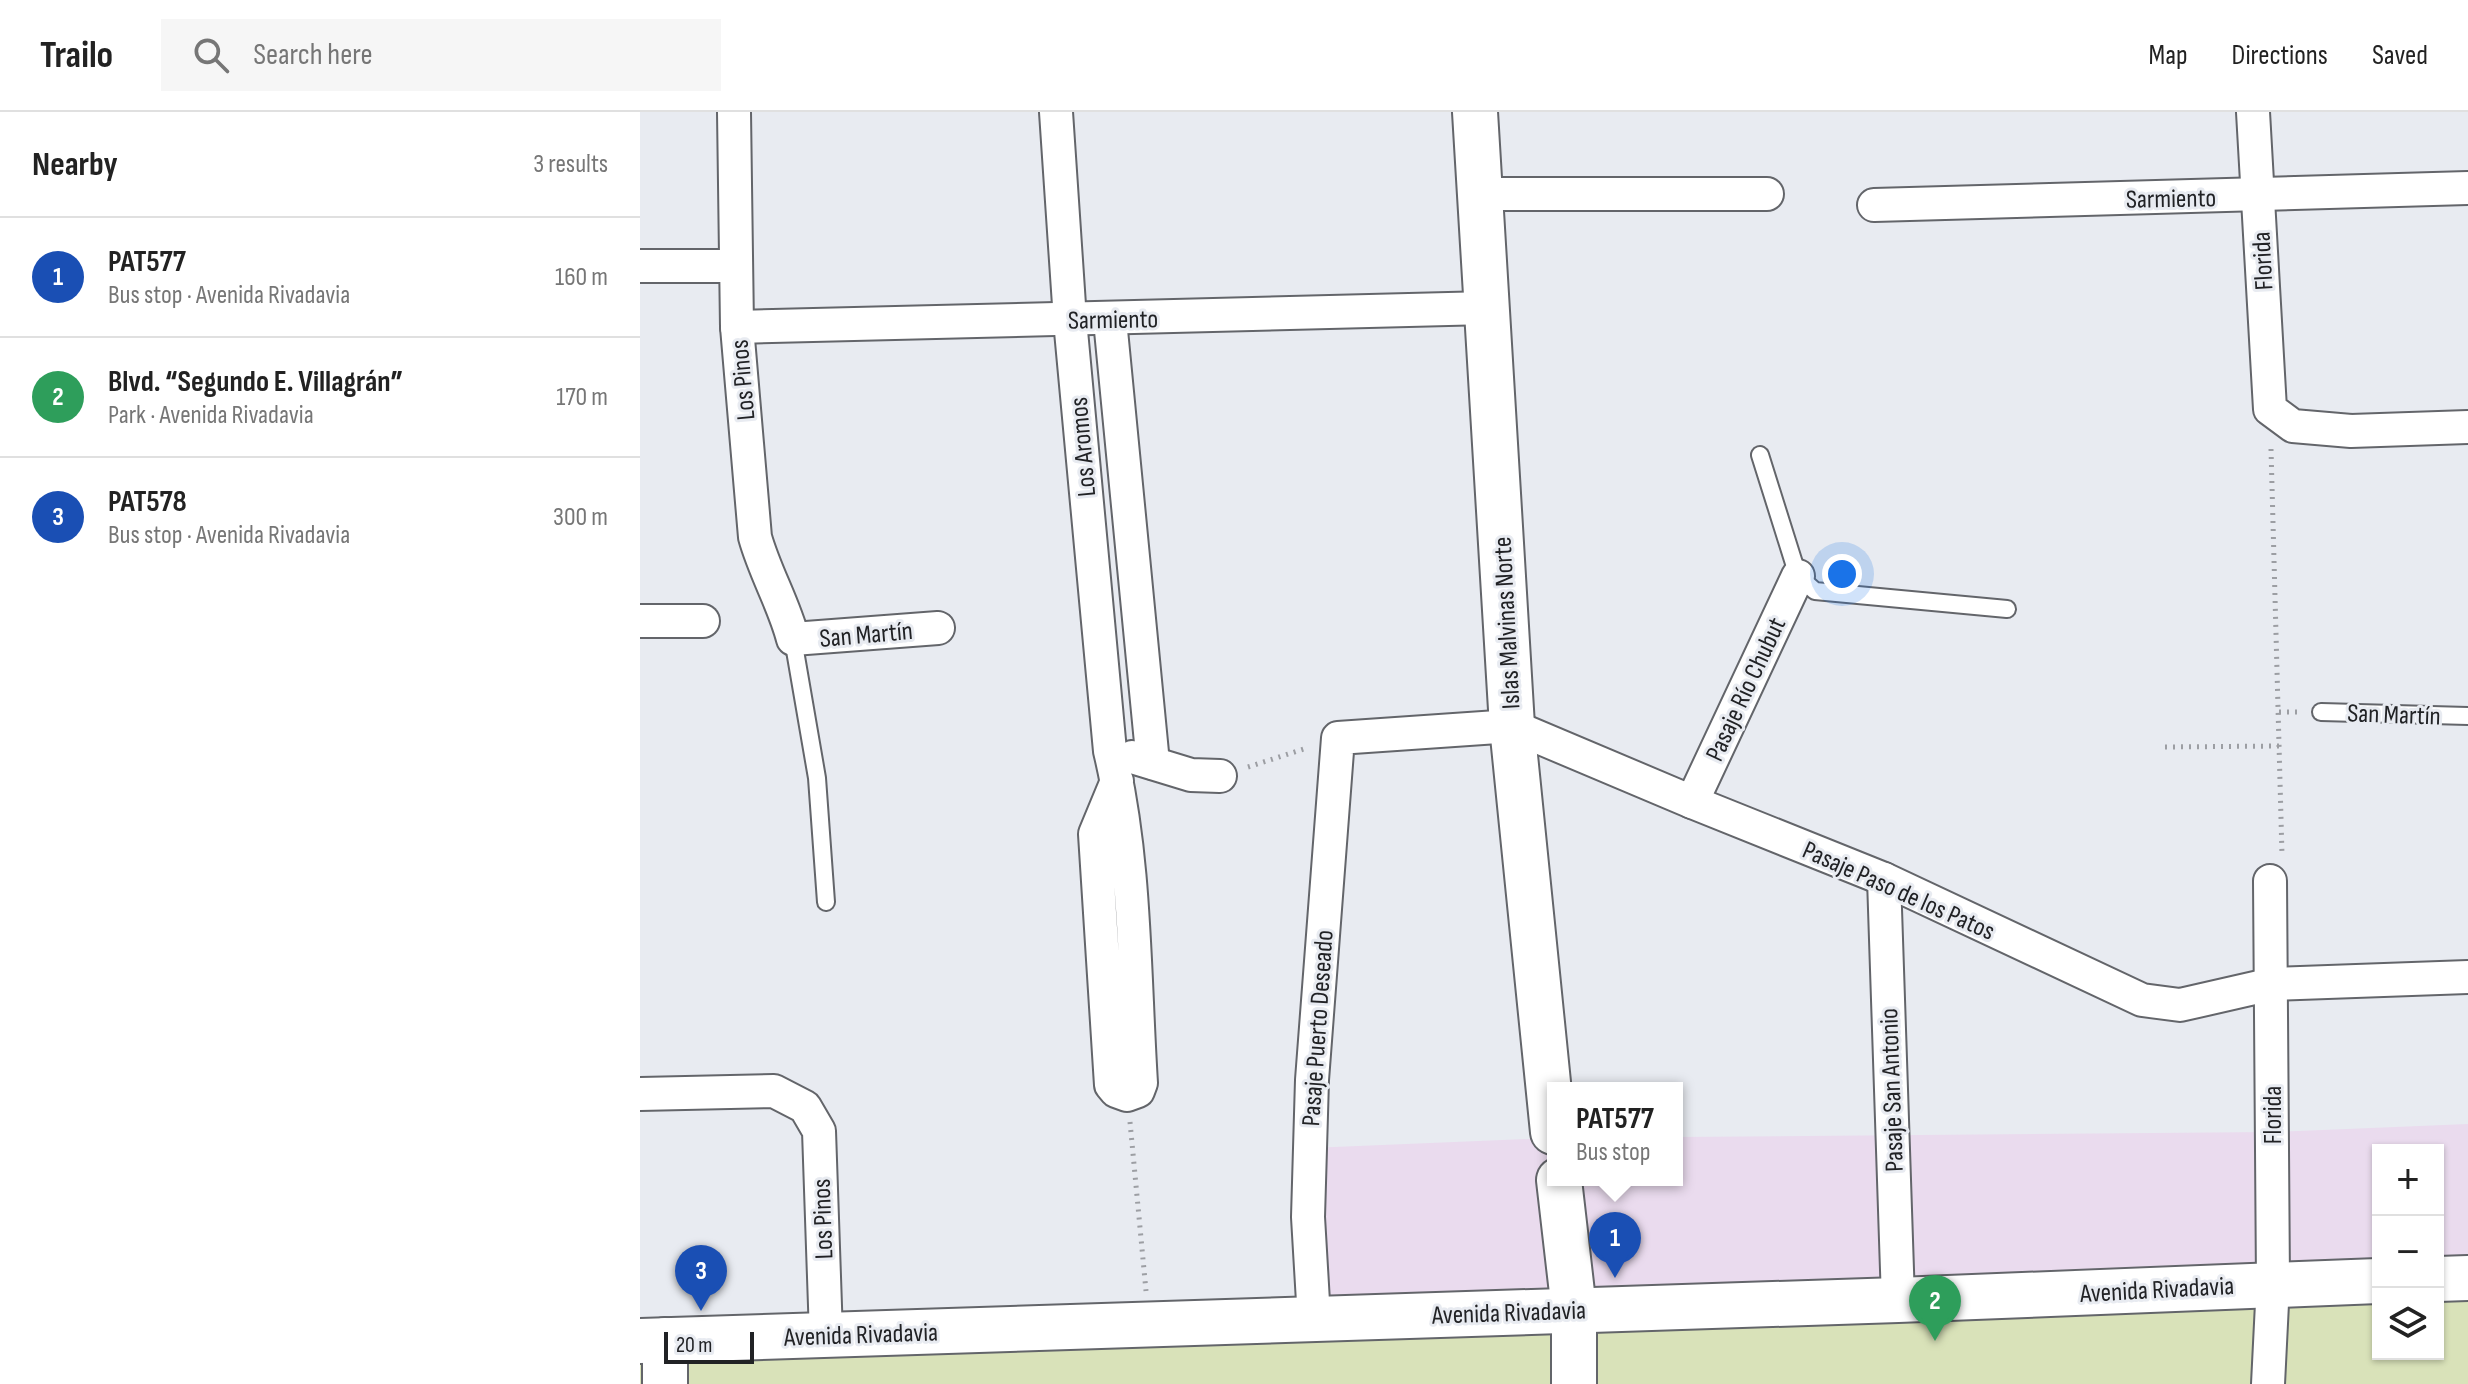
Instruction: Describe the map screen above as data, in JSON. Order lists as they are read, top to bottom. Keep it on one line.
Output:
{"streets":{"main road":["Islas Malvinas Norte","Avenida Rivadavia"],"street":["Sarmiento","Florida","Los Pinos","Los Aromos","San Martín","Pasaje Río Chubut","Pasaje Paso de los Patos","Pasaje Puerto Deseado","Pasaje San Antonio"]},"crossings":[["Sarmiento","Florida"],["Sarmiento","Los Pinos"],["Sarmiento","Los Aromos"],["Sarmiento","Islas Malvinas Norte"],["Florida","Pasaje Paso de los Patos"],["Florida","Avenida Rivadavia"],["Los Pinos","San Martín"],["Los Pinos","Avenida Rivadavia"],["Islas Malvinas Norte","Pasaje Paso de los Patos"],["Pasaje Río Chubut","Pasaje Paso de los Patos"],["Pasaje Paso de los Patos","Pasaje Puerto Deseado"],["Pasaje Paso de los Patos","Pasaje San Antonio"],["Pasaje Puerto Deseado","Avenida Rivadavia"],["Pasaje San Antonio","Avenida Rivadavia"]],"scale_bar":"20 m","page":{"header":"Trailo","search":"Search here","nav":["Map","Directions","Saved"],"heading":["Nearby","3 results"],"list":[{"mark":"1","name":"PAT577","note":"Bus stop · Avenida Rivadavia","value":"160 m"},{"mark":"2","name":"Blvd. “Segundo E. Villagrán”","note":"Park · Avenida Rivadavia","value":"170 m"},{"mark":"3","name":"PAT578","note":"Bus stop · Avenida Rivadavia","value":"300 m"}],"popup":["PAT577","Bus stop"],"map_buttons":["+","−"],"pins":["1","3","2"],"scale":"20 m"}}
